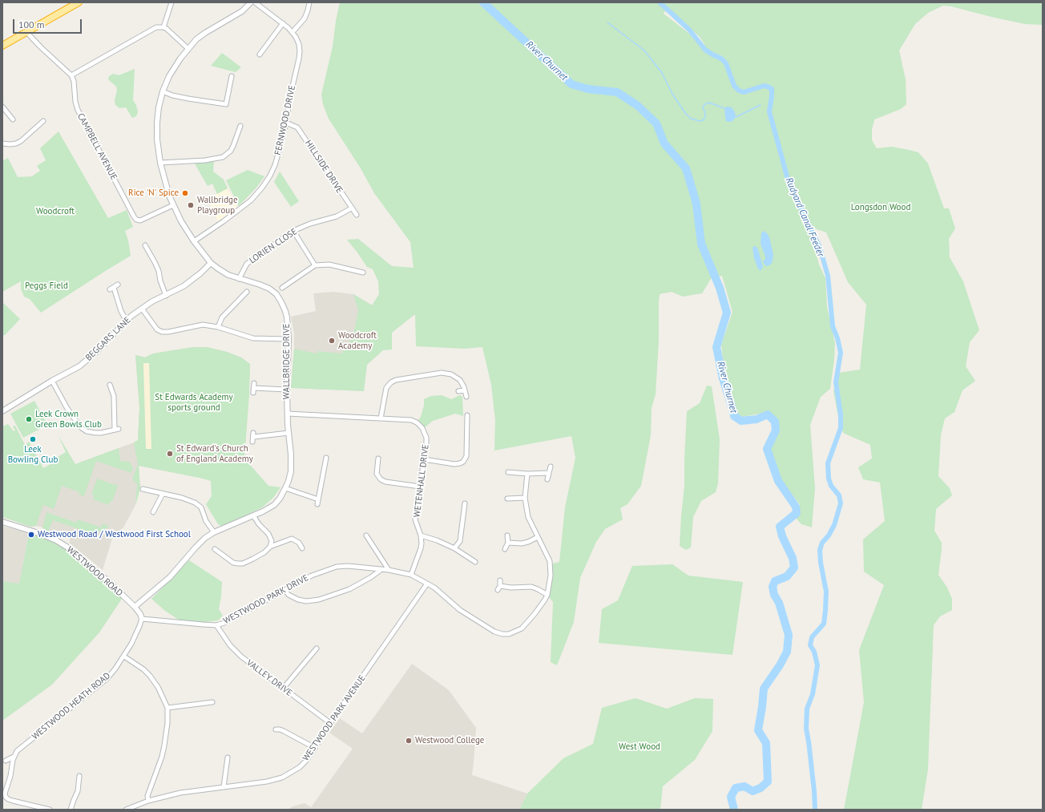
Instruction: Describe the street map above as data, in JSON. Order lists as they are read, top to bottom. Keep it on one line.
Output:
{"streets":{"street":["FERNWOOD DRIVE","CAMPBELL AVENUE","HILLSIDE DRIVE","LORIEN CLOSE","BEGGARS LANE","WALLBRIDGE DRIVE","WETENHALL DRIVE","WESTWOOD ROAD","WESTWOOD PARK DRIVE","VALLEY DRIVE","WESTWOOD HEATH ROAD","WESTWOOD PARK AVENUE"]},"crossings":[["FERNWOOD DRIVE","HILLSIDE DRIVE"],["FERNWOOD DRIVE","WALLBRIDGE DRIVE"],["CAMPBELL AVENUE","WALLBRIDGE DRIVE"],["HILLSIDE DRIVE","LORIEN CLOSE"],["LORIEN CLOSE","WALLBRIDGE DRIVE"],["BEGGARS LANE","WALLBRIDGE DRIVE"],["WALLBRIDGE DRIVE","WETENHALL DRIVE"],["WALLBRIDGE DRIVE","WESTWOOD ROAD"],["WETENHALL DRIVE","WESTWOOD PARK DRIVE"],["WESTWOOD ROAD","WESTWOOD PARK DRIVE"],["WESTWOOD ROAD","WESTWOOD HEATH ROAD"],["WESTWOOD PARK DRIVE","VALLEY DRIVE"],["WESTWOOD PARK DRIVE","WESTWOOD HEATH ROAD"],["WESTWOOD PARK DRIVE","WESTWOOD PARK AVENUE"],["VALLEY DRIVE","WESTWOOD PARK AVENUE"]],"water":["River Churnet","Rudyard Canal Feeder"],"parks":["Longsdon Wood","Woodcroft","Peggs Field","St Edwards Academy sports ground","West Wood"],"places":["Rice 'N' Spice","Wallbridge Playgroup","Woodcroft Academy","Leek Crown Green Bowls Club","Leek Bowling Club","St Edward's Church of England Academy","Westwood Road / Westwood First School","Westwood College"],"scale_bar":"100 m"}
